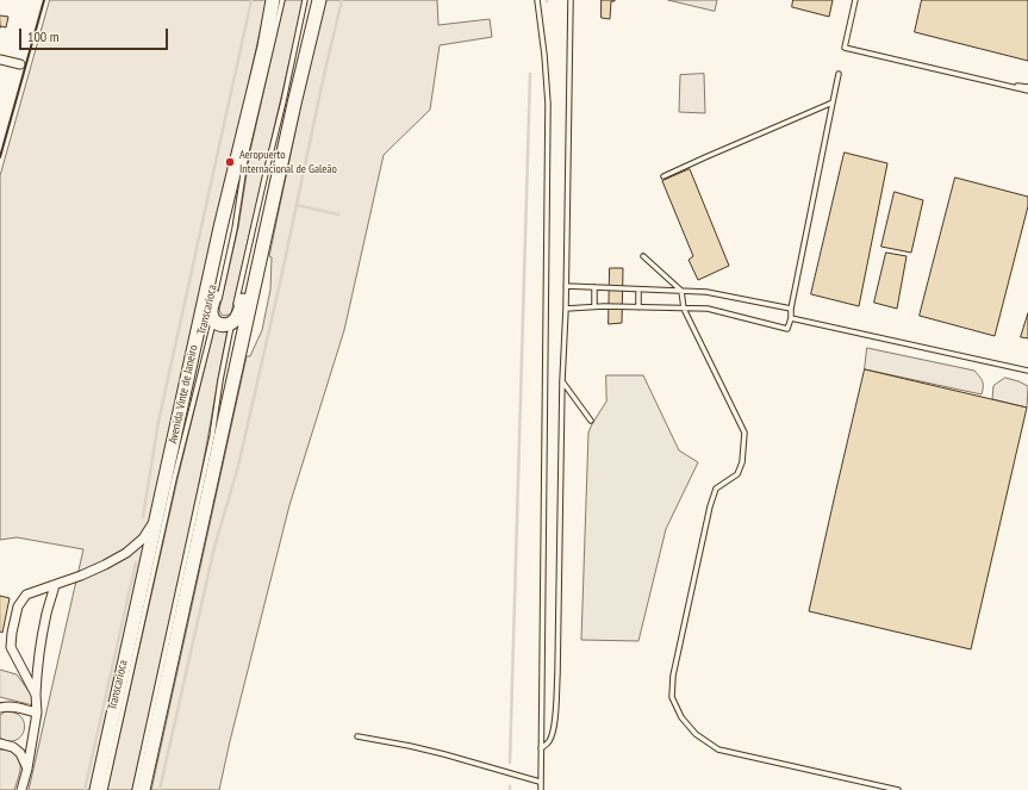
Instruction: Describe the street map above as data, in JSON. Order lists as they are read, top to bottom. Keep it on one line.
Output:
{"streets":{"street":["Avenida Vinte de Janeiro"],"lane":["Transcarioca"]},"places":["Aeropuerto Internacional de Galeão"],"scale_bar":"100 m"}
